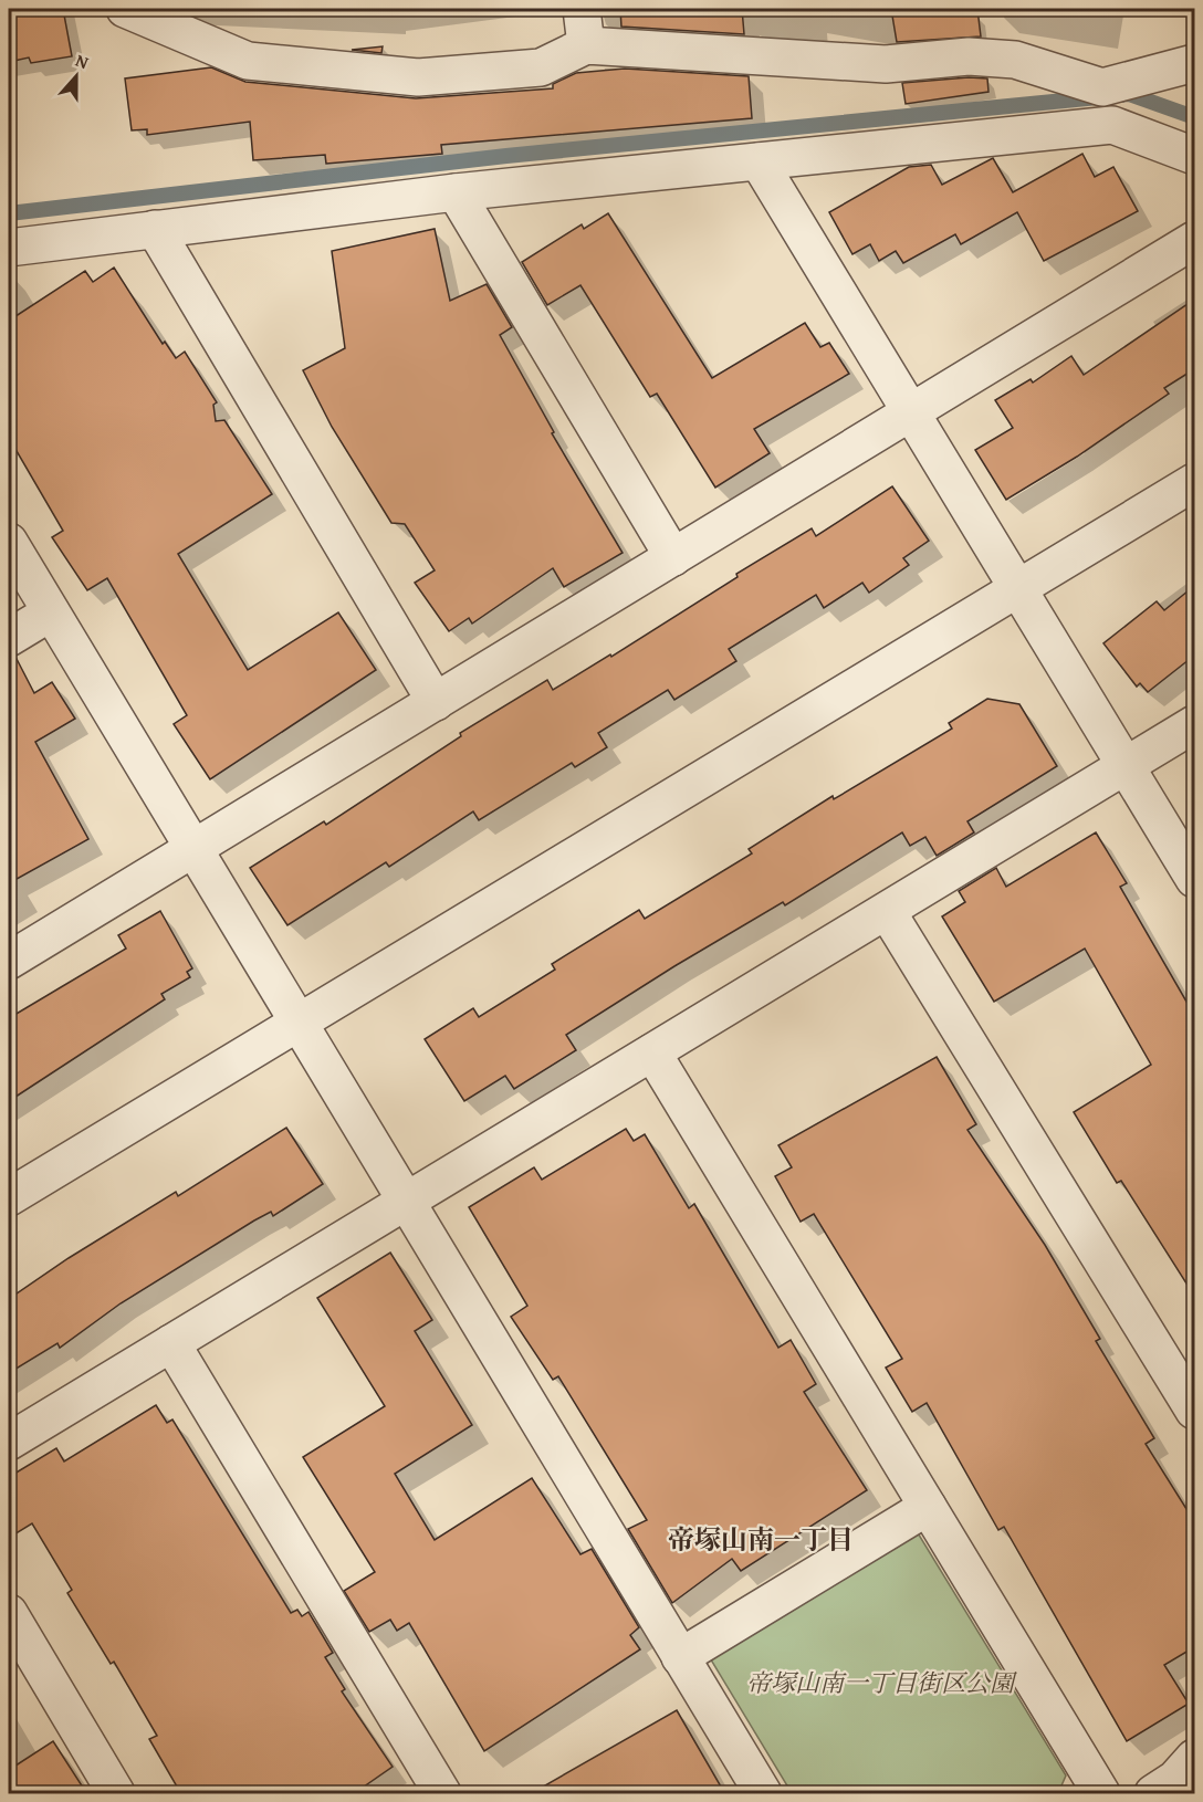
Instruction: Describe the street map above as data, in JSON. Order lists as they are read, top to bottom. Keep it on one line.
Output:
{"districts":["帝塚山南一丁目"],"parks":["帝塚山南一丁目街区公園"],"north":"top"}
